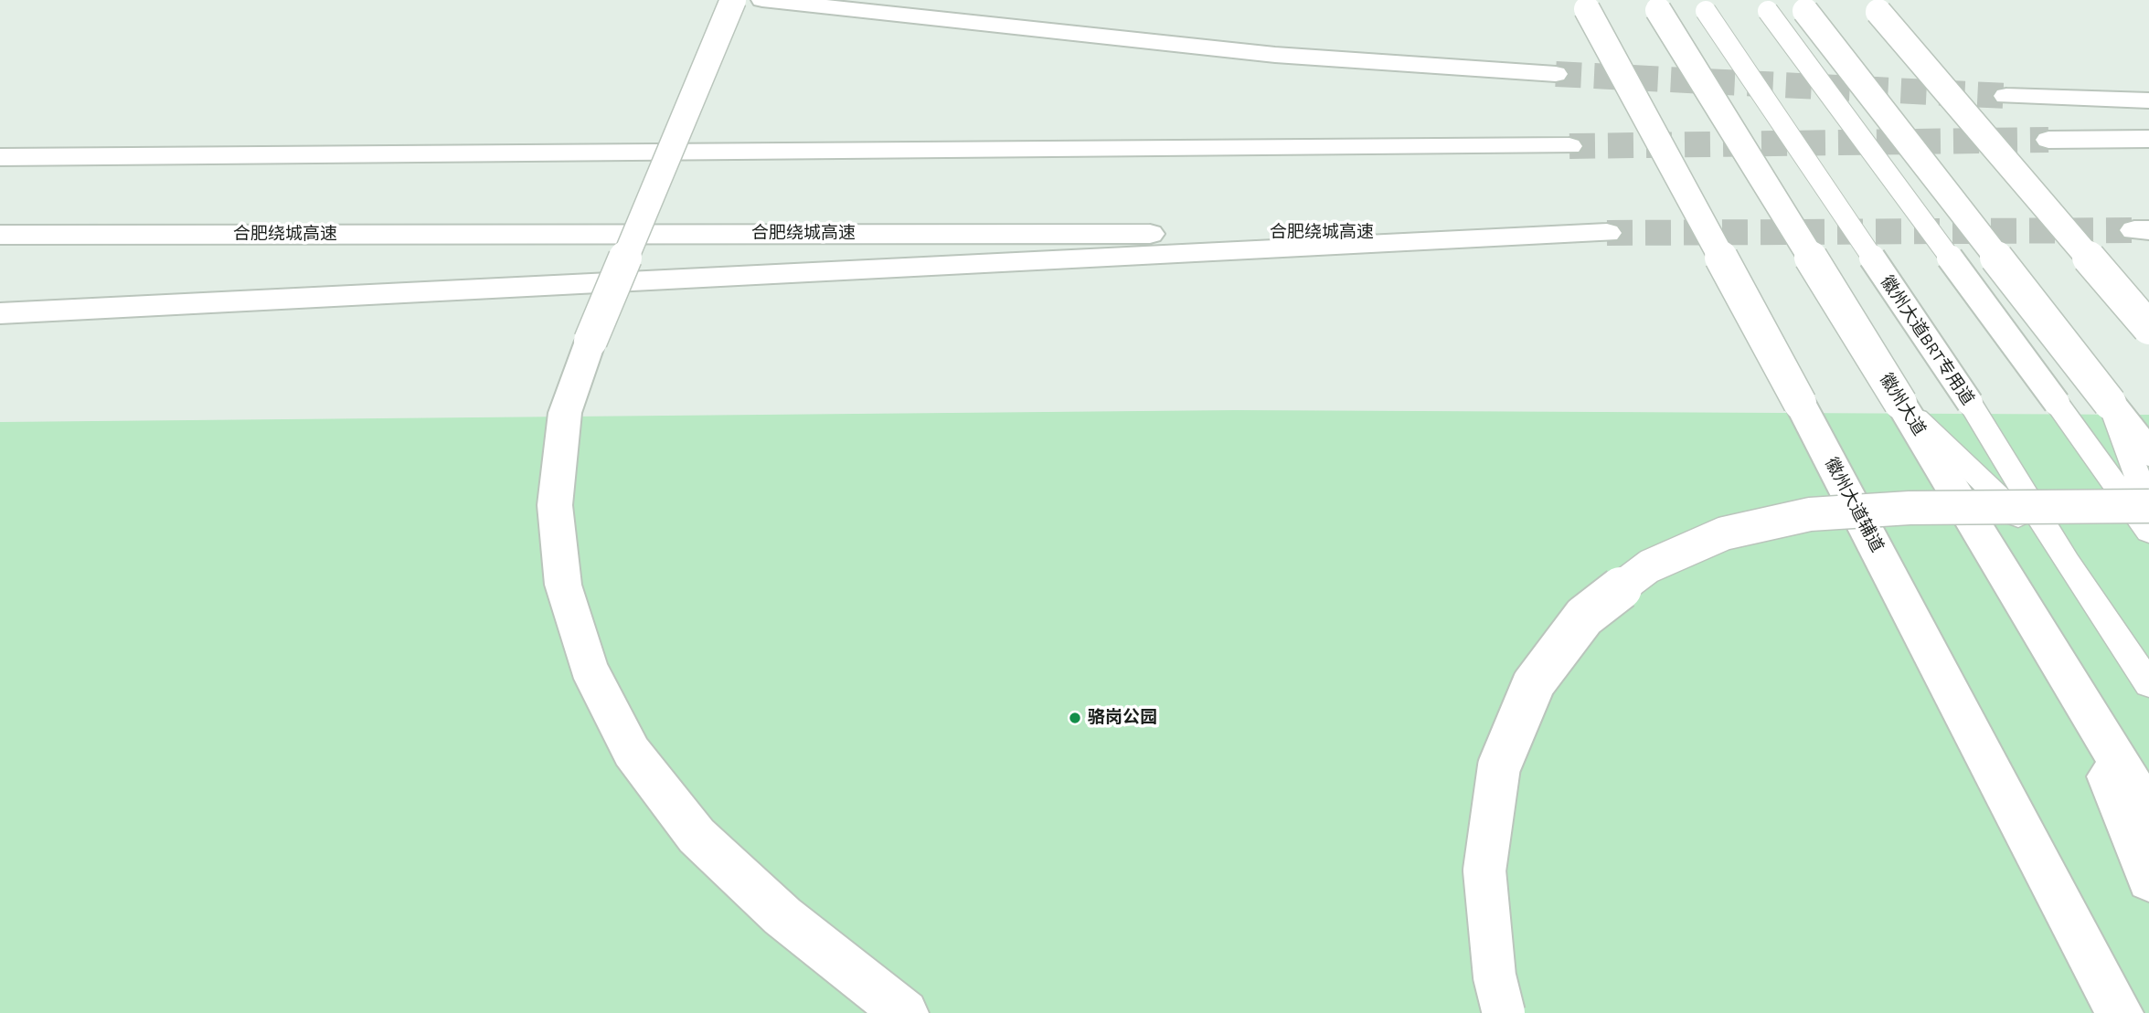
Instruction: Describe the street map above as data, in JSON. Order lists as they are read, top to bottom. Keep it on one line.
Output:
{"streets":{"main road":["合肥绕城高速","徽州大道","徽州大道辅道"],"lane":["徽州大道BRT专用道"]},"places":["骆岗公园"]}
